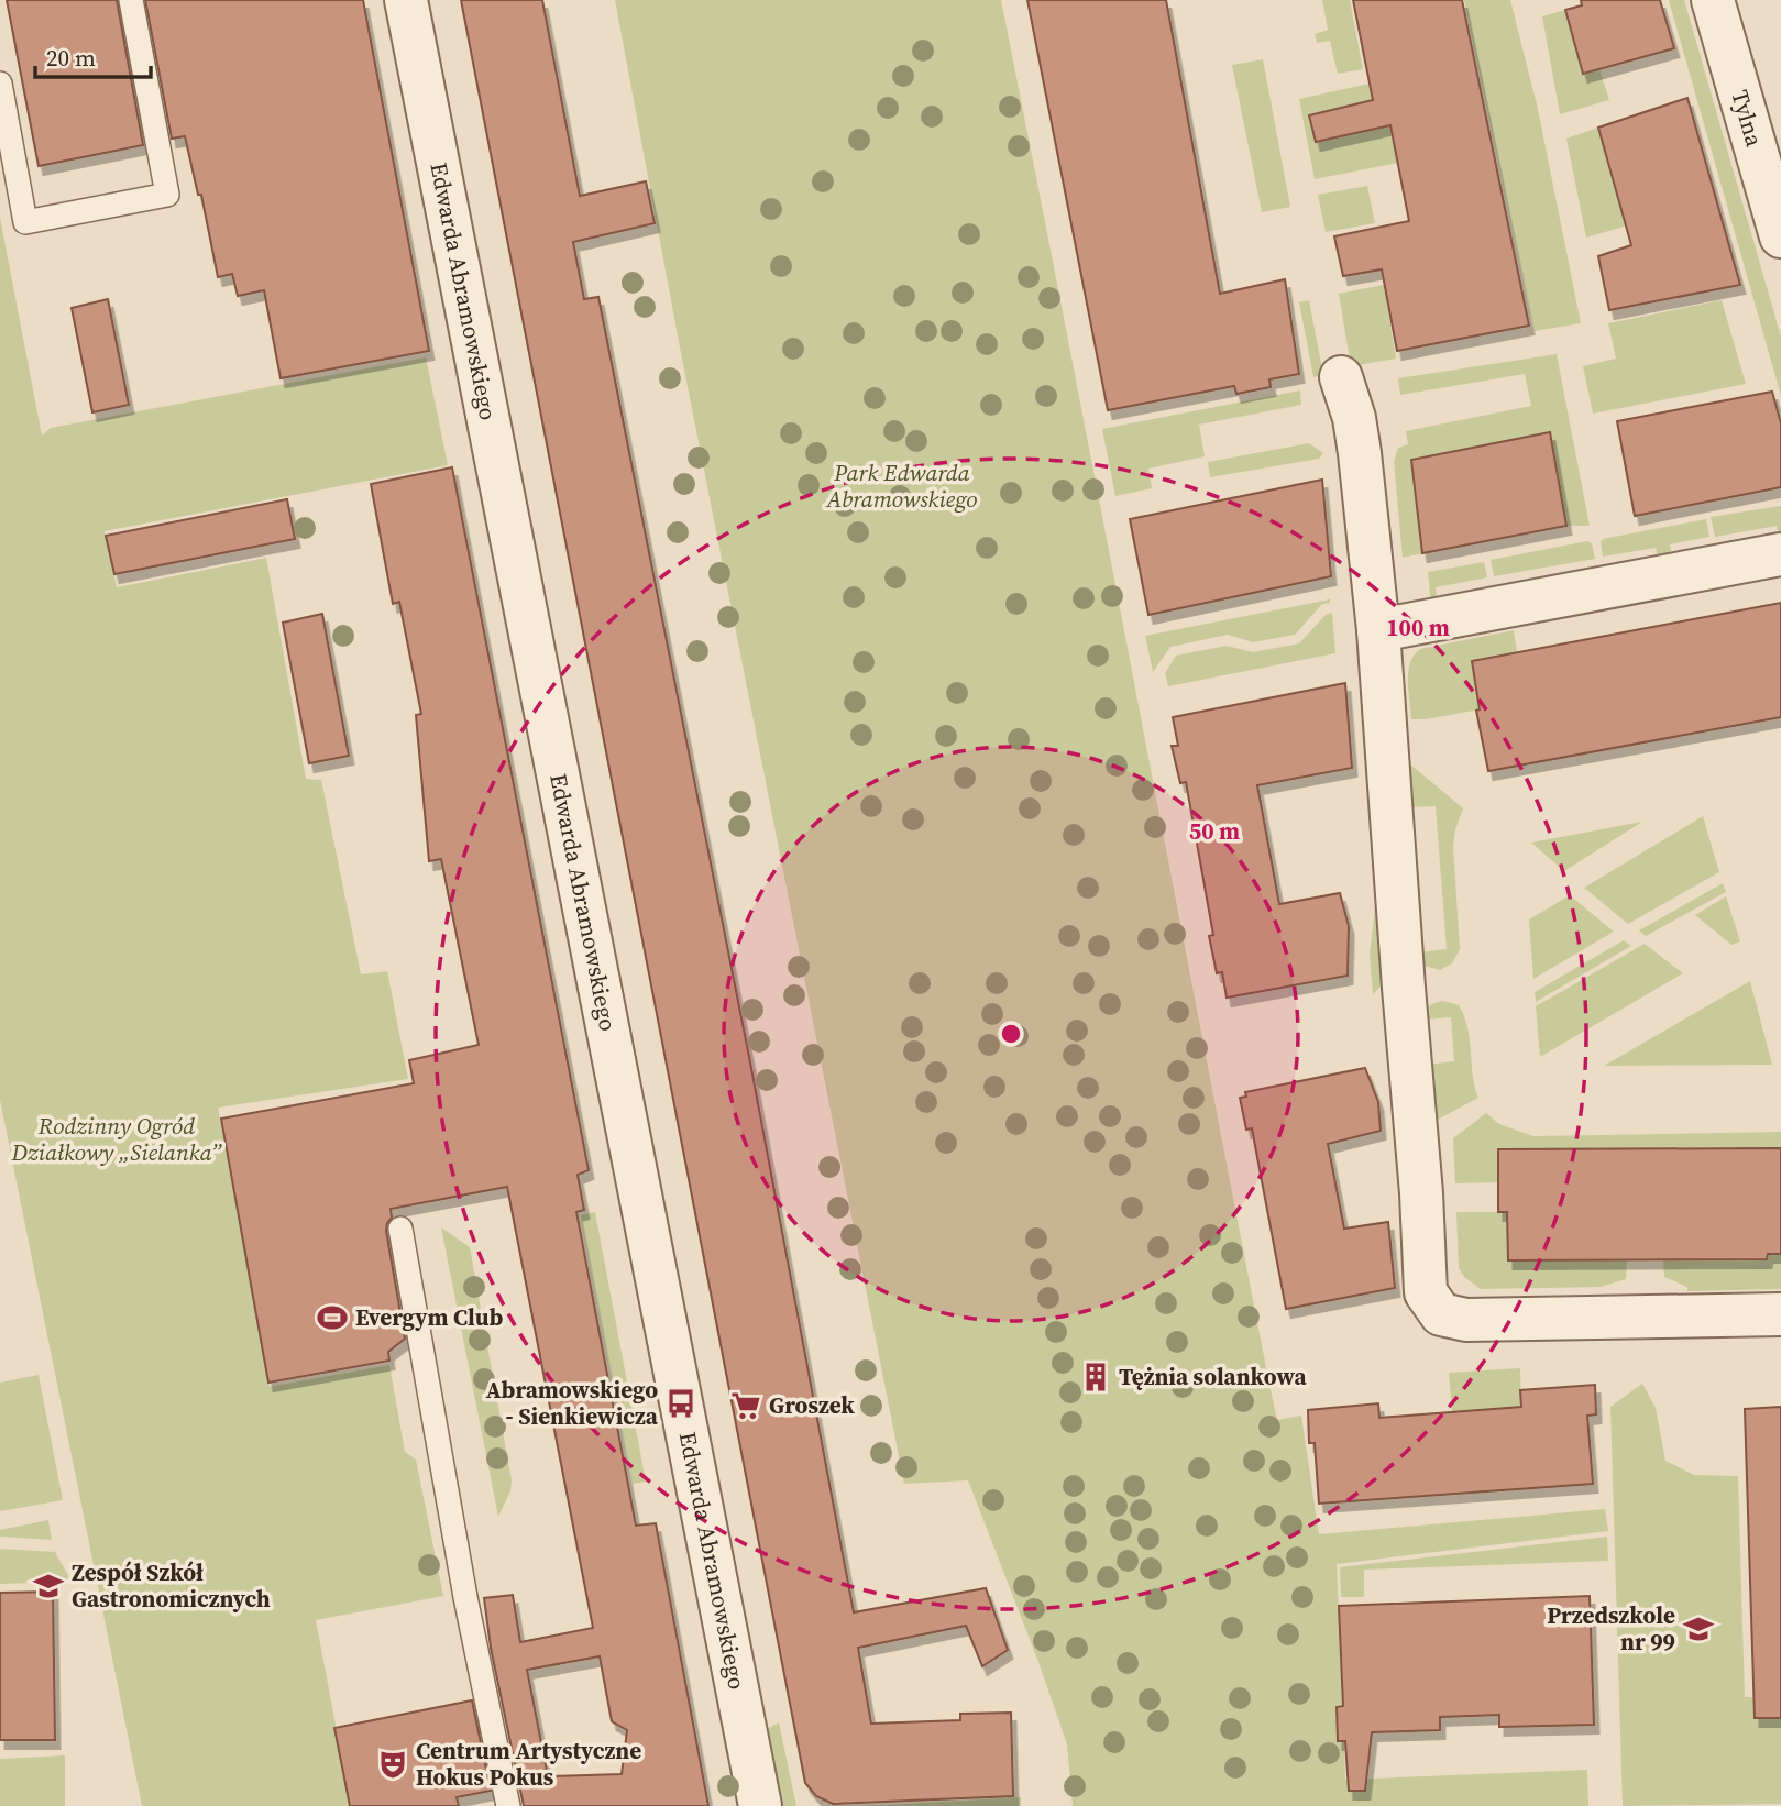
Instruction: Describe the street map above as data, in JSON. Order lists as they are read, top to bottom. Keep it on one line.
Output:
{"streets":{"street":["Tylna","Edwarda Abramowskiego"]},"parks":["Park Edwarda Abramowskiego","Rodzinny Ogród Działkowy „Sielanka”"],"places":{"sports":["Evergym Club"],"building":["Tężnia solankowa"],"bus stop":["Abramowskiego - Sienkiewicza"],"supermarket":["Groszek"],"school or university":["Zespół Szkół Gastronomicznych","Przedszkole nr 99"],"theatre":["Centrum Artystyczne Hokus Pokus"]},"scale_bar":"20 m","rings":["100 m","50 m"]}
